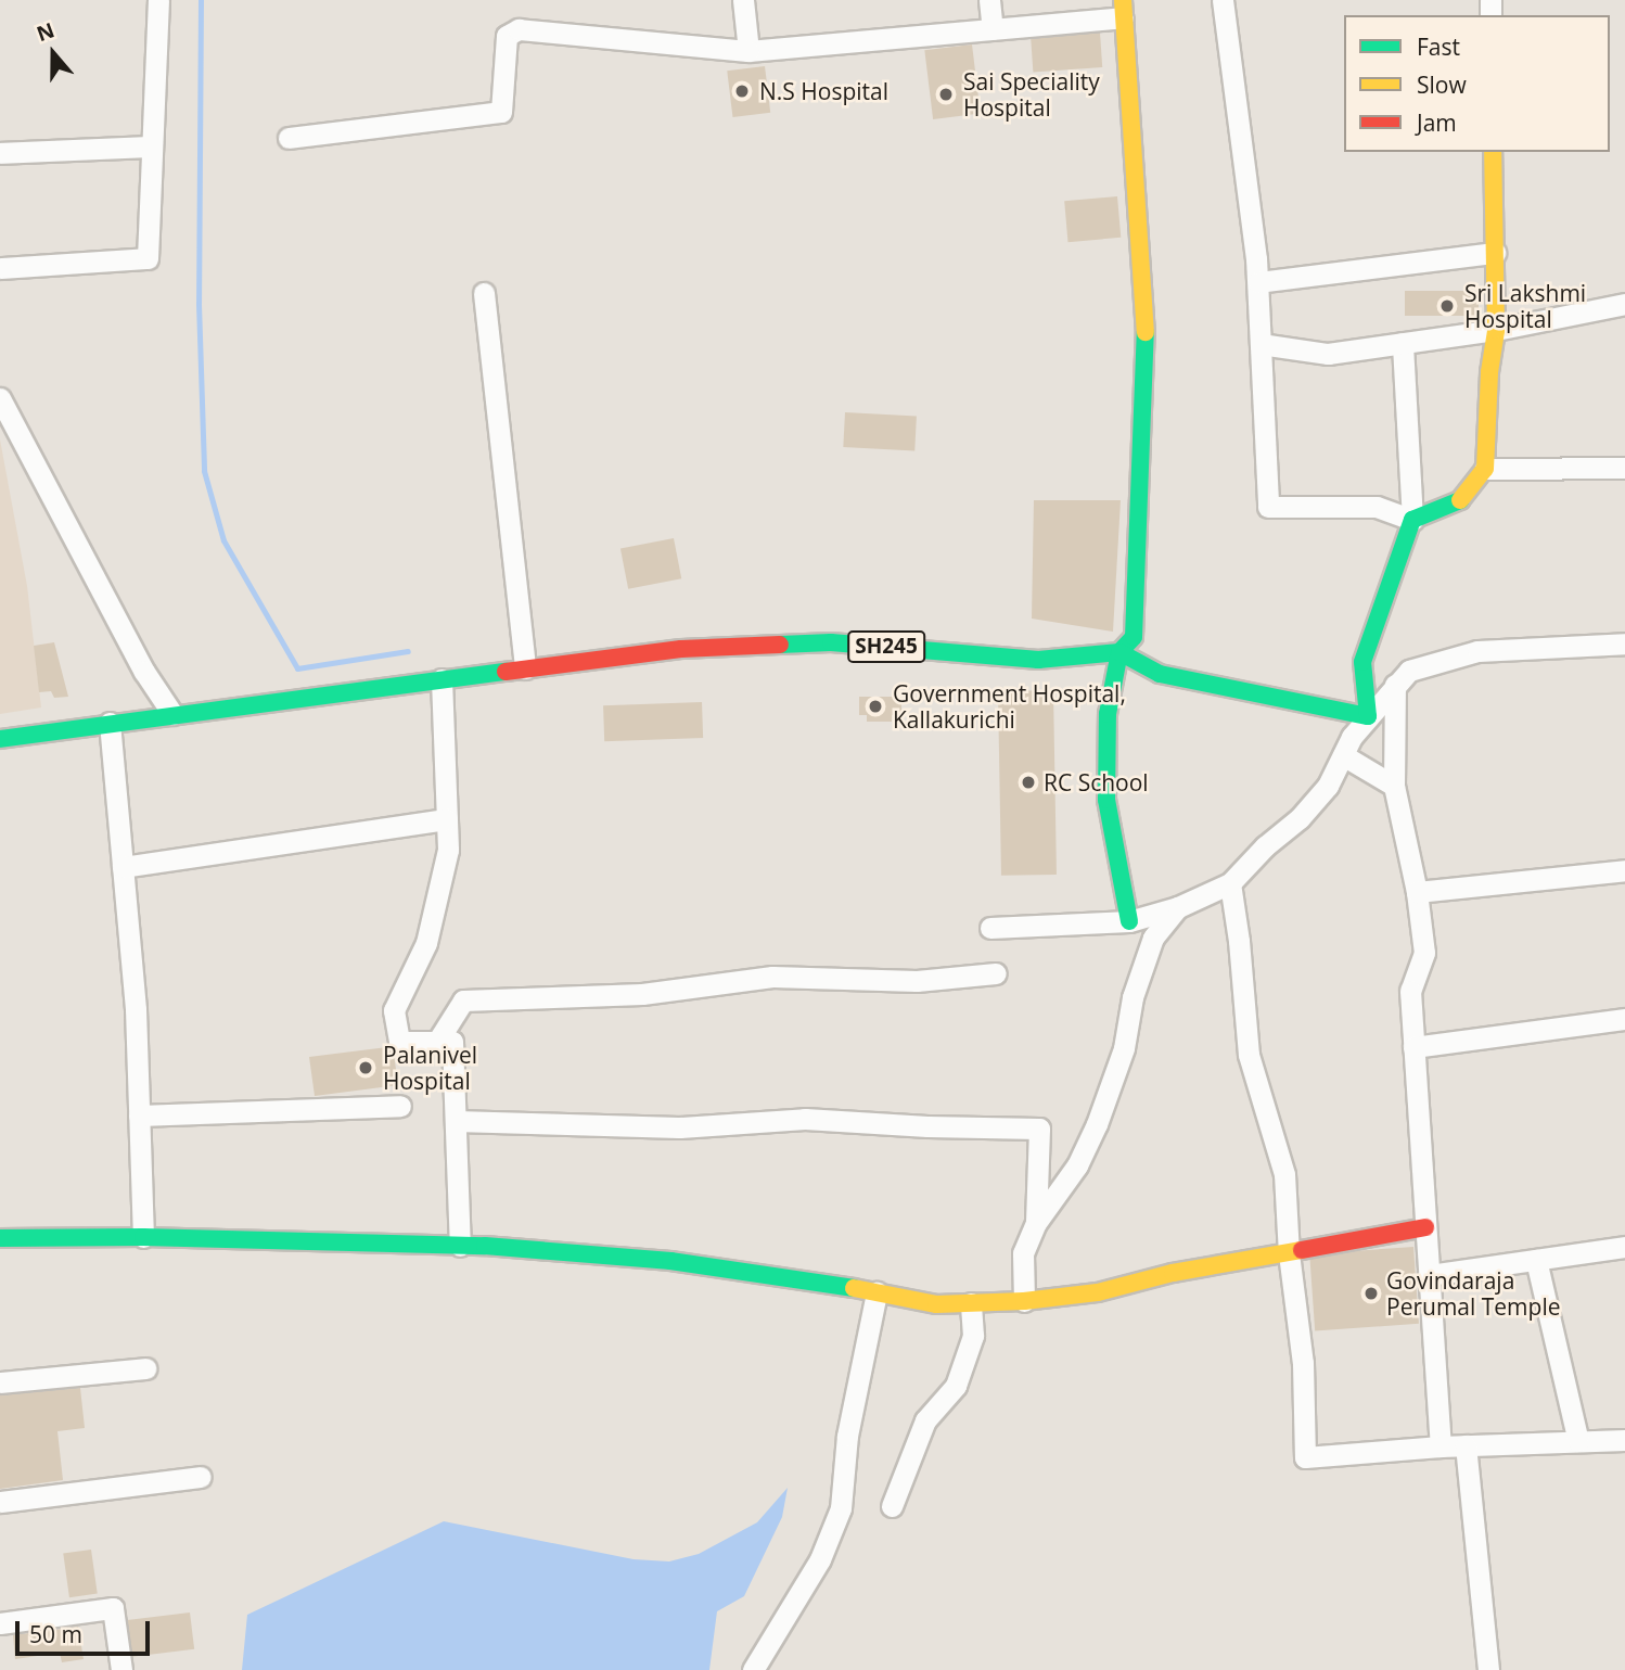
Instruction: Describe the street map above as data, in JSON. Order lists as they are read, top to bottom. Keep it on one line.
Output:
{"streets":{"street":["SH245"]},"places":["N.S Hospital","Sai Speciality Hospital","Sri Lakshmi Hospital","Government Hospital, Kallakurichi","RC School","Palanivel Hospital","Govindaraja Perumal Temple"],"legend":["Fast","Slow","Jam"],"scale_bar":"50 m","north":"top"}
